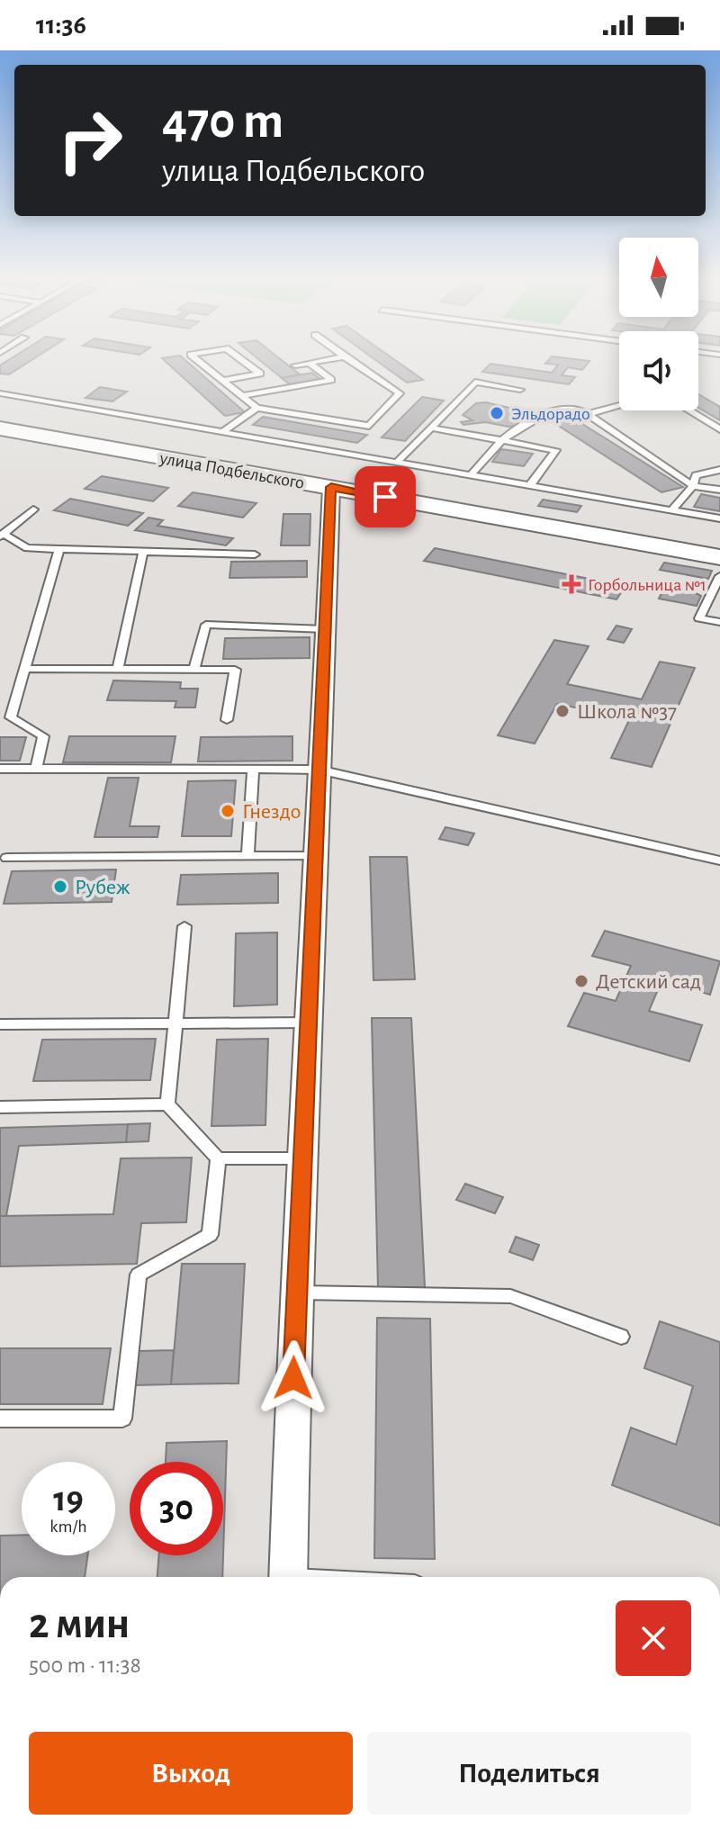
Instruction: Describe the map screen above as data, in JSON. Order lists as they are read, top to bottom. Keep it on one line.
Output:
{"streets":{"main road":["улица Подбельского"]},"places":{"other":["Эльдорадо","Школа №37","Гнездо","Рубеж","Детский сад"],"health":["Горбольница №1"]},"north":"top","page":{"status":"11:36","turn":["470 m","улица Подбельского"],"speed":"19 km/h","limit":"30","heading":["2 мин","500 m · 11:38"],"buttons":["Выход","Поделиться"]}}
